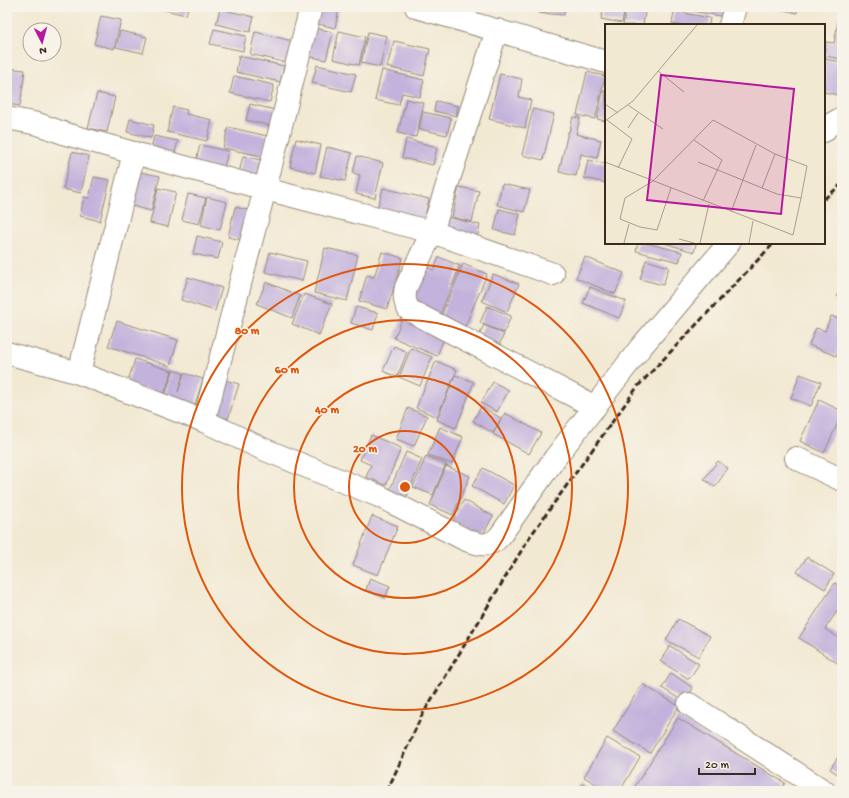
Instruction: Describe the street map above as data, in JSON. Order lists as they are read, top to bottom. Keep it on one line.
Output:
{"scale_bar":"20 m","north":"bottom","rings":["80 m","60 m","40 m","20 m"]}
